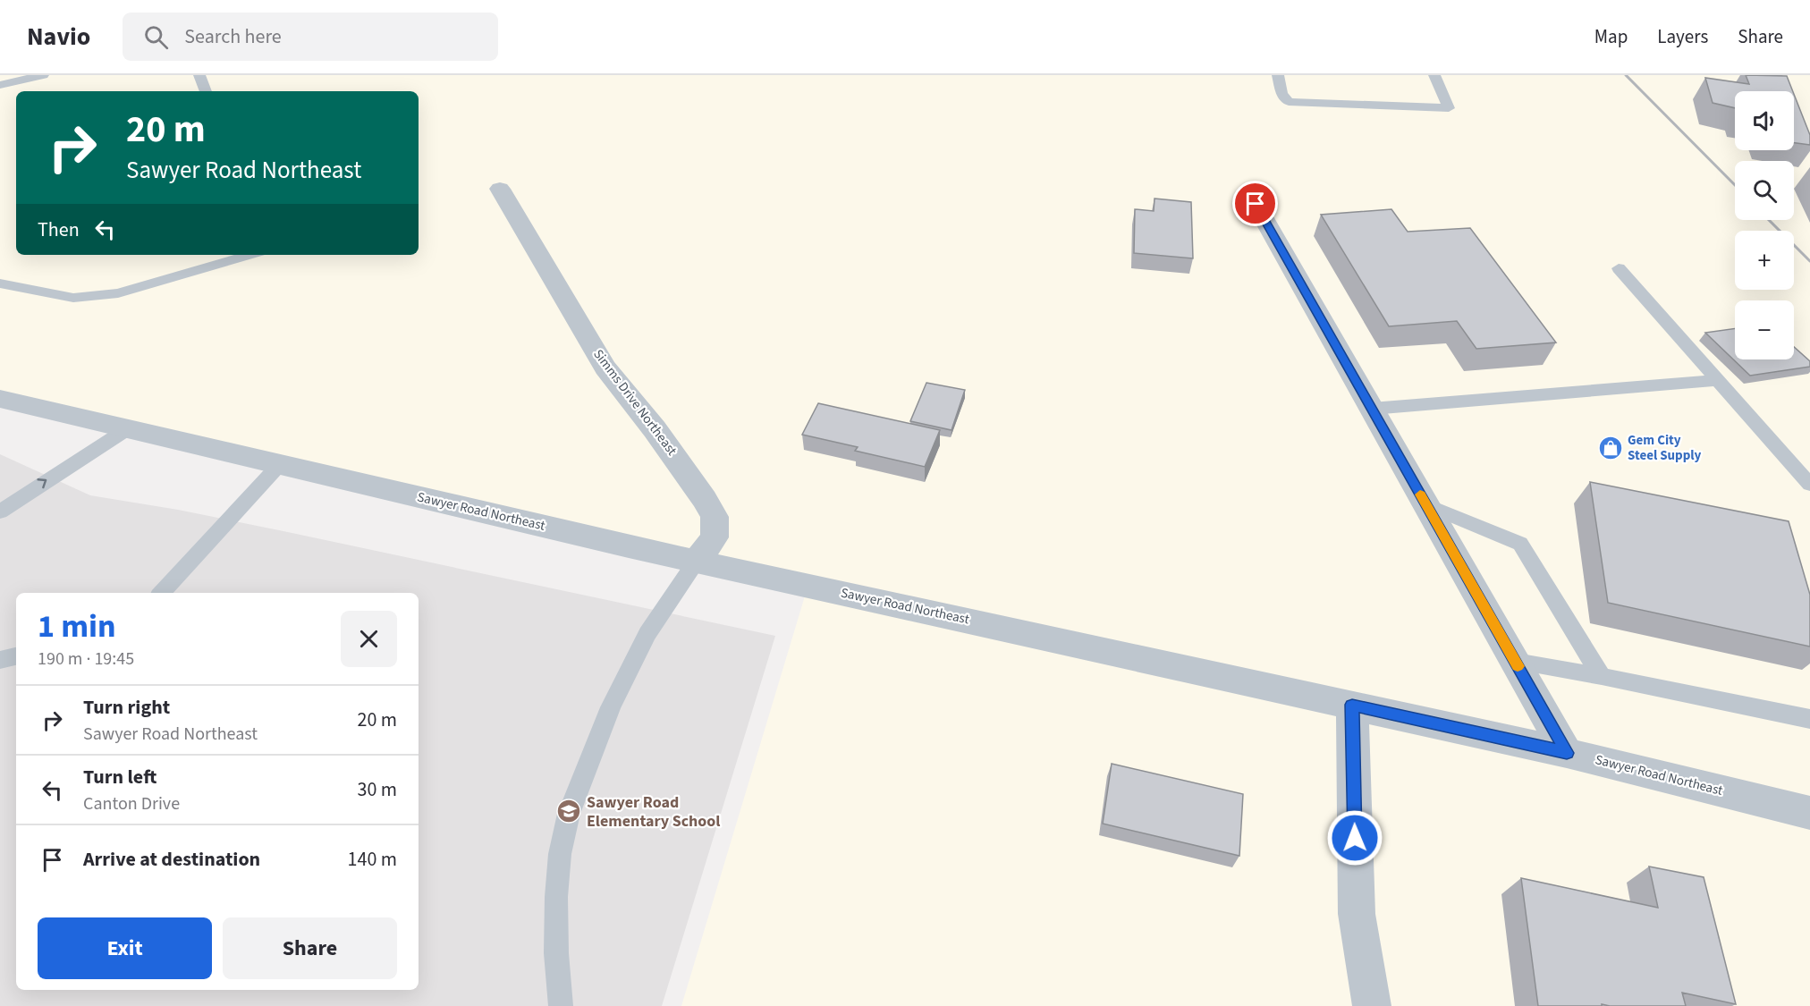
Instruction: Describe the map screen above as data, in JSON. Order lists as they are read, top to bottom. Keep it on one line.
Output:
{"streets":{"street":["Simms Drive Northeast","Sawyer Road Northeast"]},"crossings":[["Simms Drive Northeast","Sawyer Road Northeast"]],"places":{"shop":["Gem City Steel Supply"],"school or university":["Sawyer Road Elementary School"]},"page":{"header":"Navio","search":"Search here","nav":["Map","Layers","Share"],"map_buttons":["+","−"],"turn":["20 m","Sawyer Road Northeast"],"then":"Then","heading":["1 min","190 m · 19:45"],"list":[{"name":"Turn right","note":"Sawyer Road Northeast","value":"20 m"},{"name":"Turn left","note":"Canton Drive","value":"30 m"},{"name":"Arrive at destination","value":"140 m"}],"buttons":["Exit","Share"]}}
